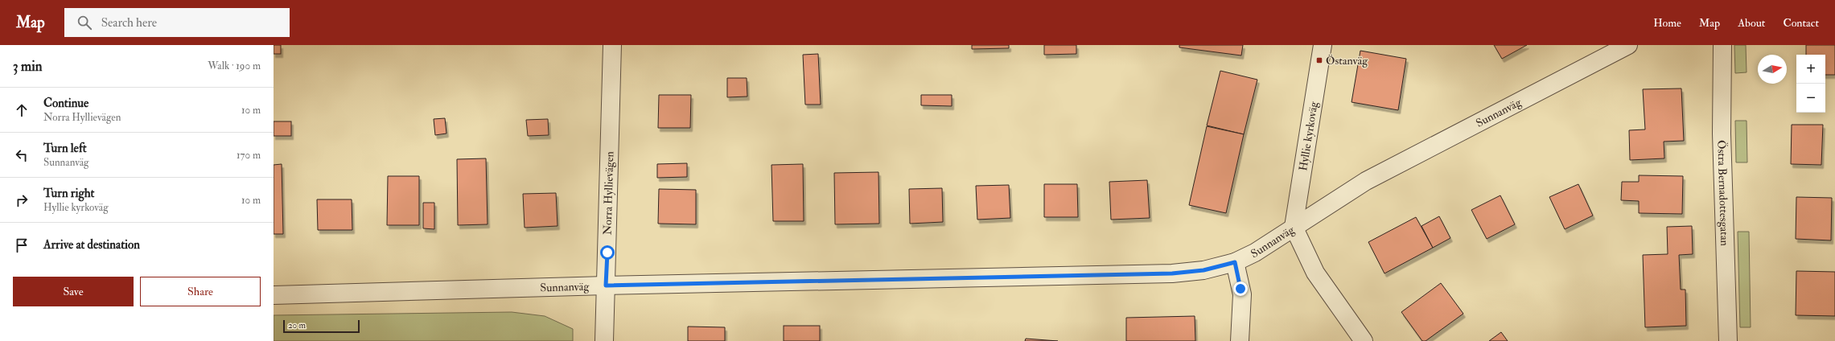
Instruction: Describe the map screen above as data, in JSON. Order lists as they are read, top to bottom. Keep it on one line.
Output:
{"streets":{"street":["Sunnanväg","Hyllie kyrkoväg","Norra Hyllievägen","Östra Bernadottesgatan"]},"crossings":[["Sunnanväg","Hyllie kyrkoväg"],["Sunnanväg","Norra Hyllievägen"]],"places":{"transit":["Östanväg"]},"scale_bar":"20 m","north":"right","page":{"header":"Map","search":"Search here","nav":["Home","Map","About","Contact"],"heading":["3 min","Walk · 190 m"],"map_buttons":["+","−"],"list":[["Continue","Norra Hyllievägen","10 m"],["Turn left","Sunnanväg","170 m"],["Turn right","Hyllie kyrkoväg","10 m"],"Arrive at destination"],"buttons":["Save","Share"],"scale":"20 m"}}
